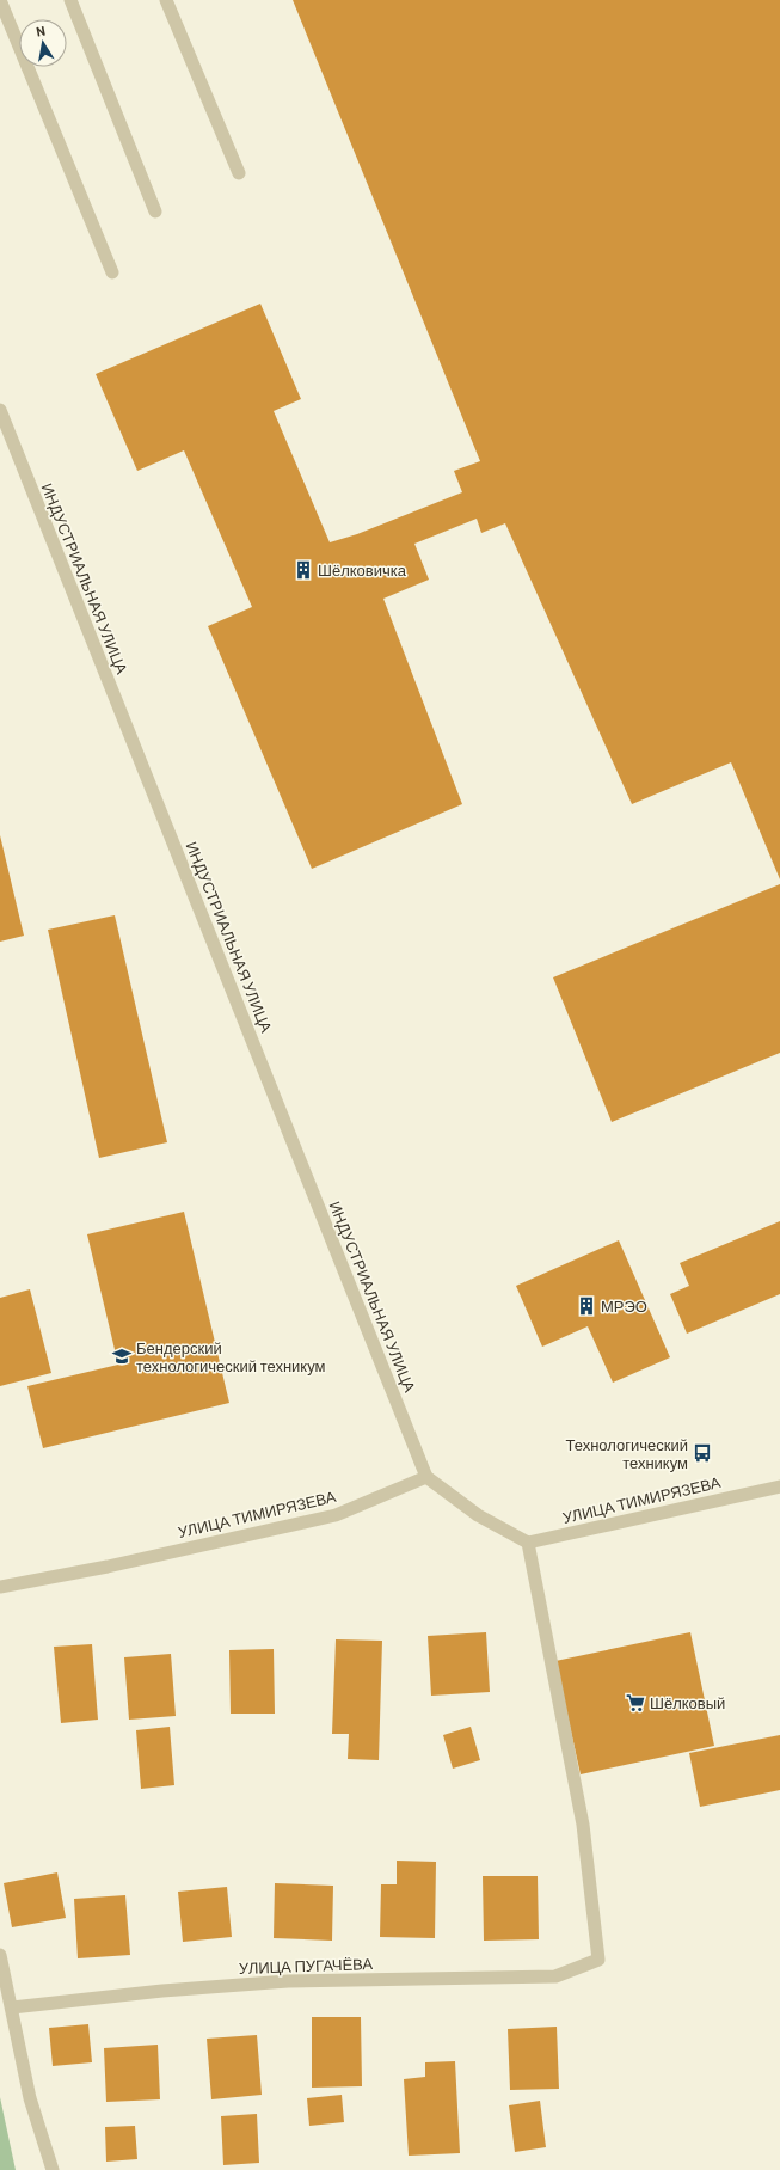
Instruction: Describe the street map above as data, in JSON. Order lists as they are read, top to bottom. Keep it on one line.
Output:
{"streets":{"street":["ИНДУСТРИАЛЬНАЯ УЛИЦА","УЛИЦА ТИМИРЯЗЕВА","УЛИЦА ПУГАЧЁВА"]},"crossings":[["ИНДУСТРИАЛЬНАЯ УЛИЦА","УЛИЦА ТИМИРЯЗЕВА"],["УЛИЦА ТИМИРЯЗЕВА","УЛИЦА ПУГАЧЁВА"]],"places":{"building":["Шёлковичка","МРЭО"],"school or university":["Бендерский технологический техникум"],"bus stop":["Технологический техникум"],"supermarket":["Шёлковый"]},"north":"top"}
